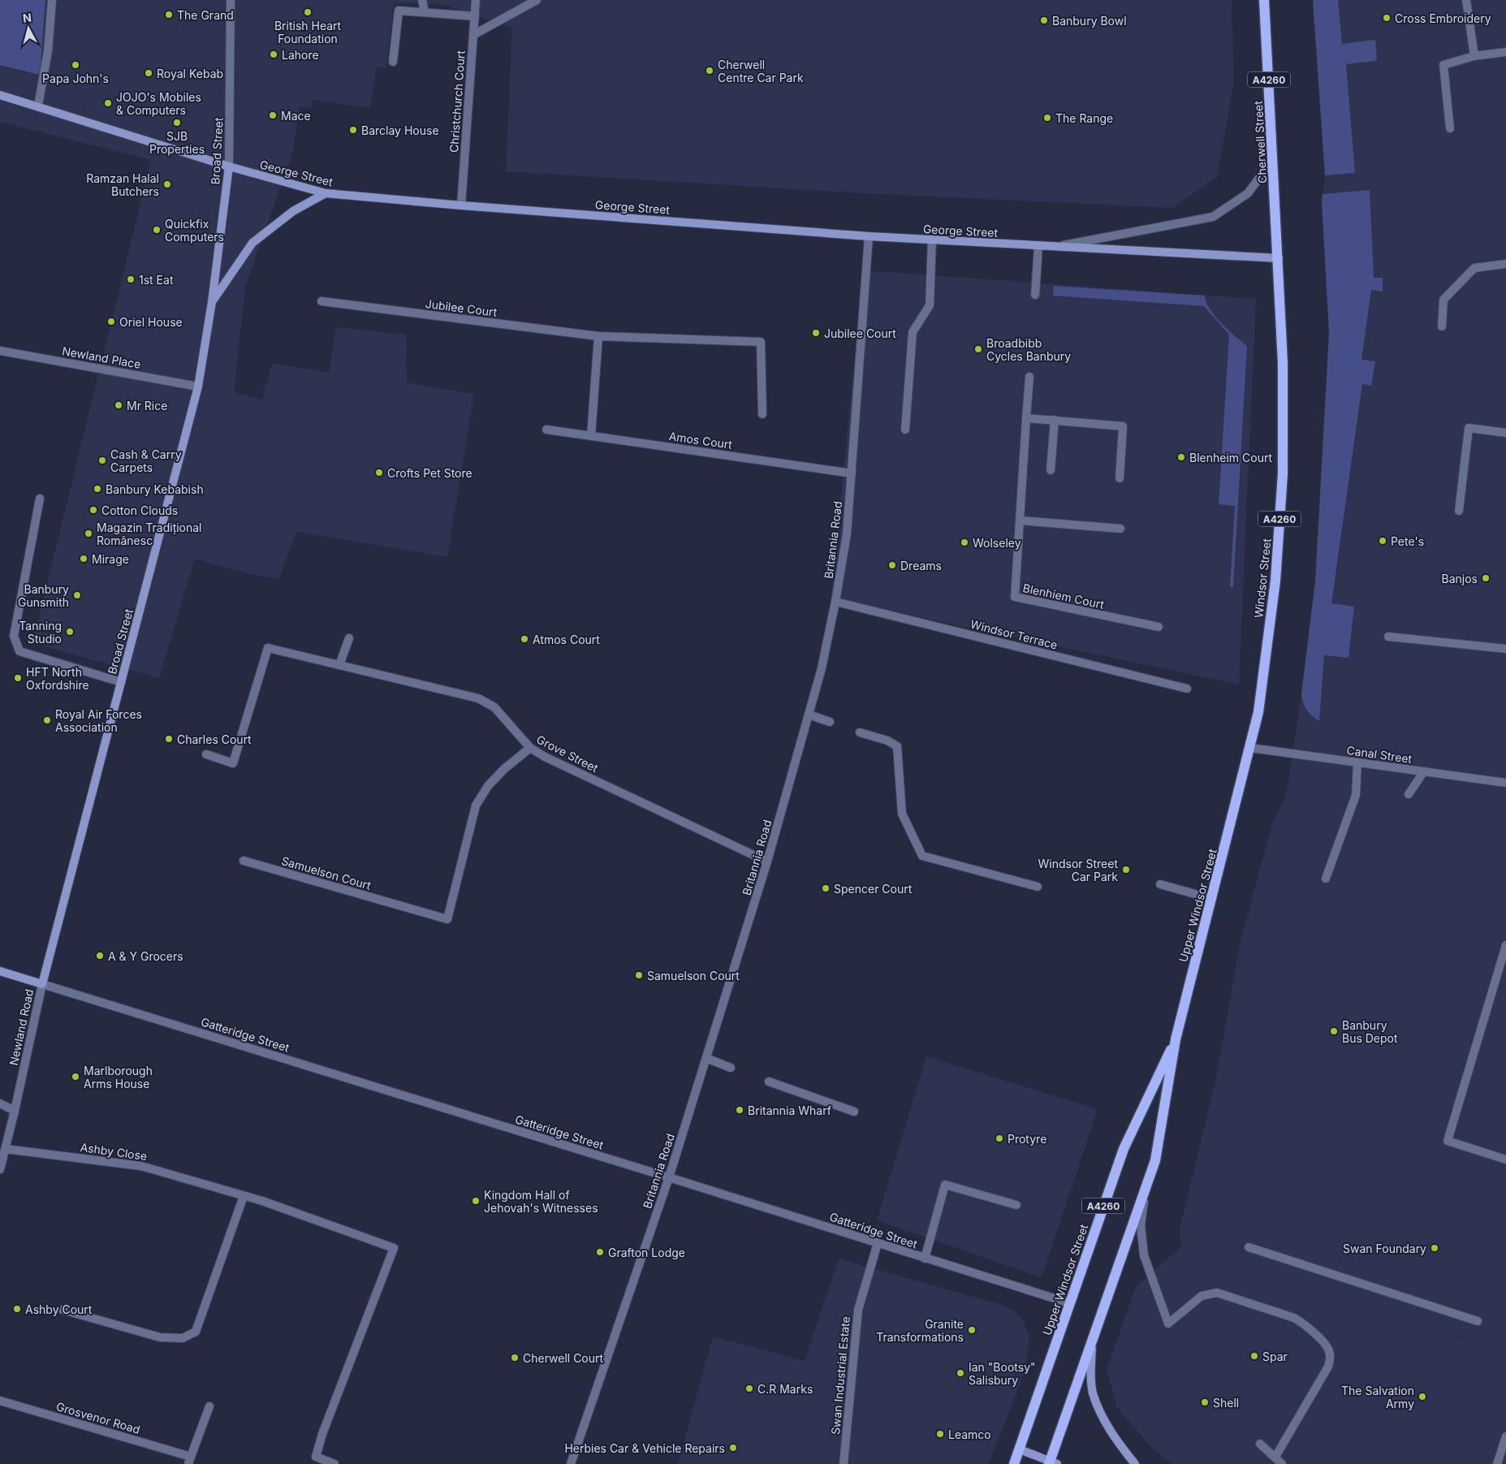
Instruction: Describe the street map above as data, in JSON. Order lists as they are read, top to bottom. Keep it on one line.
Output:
{"streets":{"main road":["A4260","Cherwell Street","Windsor Street","Upper Windsor Street"],"street":["Christchurch Court","Broad Street","George Street","Jubilee Court","Newland Place","Amos Court","Britannia Road","Blenhiem Court","Windsor Terrace","Grove Street","Canal Street","Samuelson Court","Newland Road","Gatteridge Street","Ashby Close","Swan Industrial Estate","Grosvenor Road"]},"crossings":[["Christchurch Court","George Street"],["Cherwell Street","George Street"],["Cherwell Street","Windsor Street"],["Broad Street","George Street"],["Broad Street","Newland Place"],["Broad Street","Newland Road"],["Broad Street","Gatteridge Street"],["George Street","Britannia Road"],["George Street","Windsor Street"],["Amos Court","Britannia Road"],["Britannia Road","Windsor Terrace"],["Britannia Road","Grove Street"],["Britannia Road","Gatteridge Street"],["Windsor Street","Canal Street"],["Windsor Street","Upper Windsor Street"],["Grove Street","Samuelson Court"],["Upper Windsor Street","Gatteridge Street"],["Newland Road","Gatteridge Street"],["Newland Road","Ashby Close"],["Gatteridge Street","Swan Industrial Estate"]],"places":["British Heart Foundation","The Grand","Cross Embroidery","Banbury Bowl","Lahore","Papa John's","Cherwell Centre Car Park","Royal Kebab","JOJO's Mobiles & Computers","Mace","The Range","SJB Properties","Barclay House","Ramzan Halal Butchers","Quickfix Computers","1st Eat","Oriel House","Jubilee Court","Broadbibb Cycles Banbury","Mr Rice","Blenheim Court","Cash & Carry Carpets","Crofts Pet Store","Banbury Kebabish","Cotton Clouds","Magazin Tradițional Românesc","Pete's","Wolseley","Mirage","Dreams","Banjos","Banbury Gunsmith","Tanning Studio","Atmos Court","HFT North Oxfordshire","Royal Air Forces Association","Charles Court","Windsor Street Car Park","Spencer Court","A & Y Grocers","Samuelson Court","Banbury Bus Depot","Marlborough Arms House","Britannia Wharf","Protyre","Kingdom Hall of Jehovah's Witnesses","Swan Foundary","Grafton Lodge","Ashby Court","Granite Transformations","Spar","Cherwell Court","Ian \"Bootsy\" Salisbury","C.R Marks","The Salvation Army","Shell","Leamco","Herbies Car & Vehicle Repairs"],"north":"top"}
